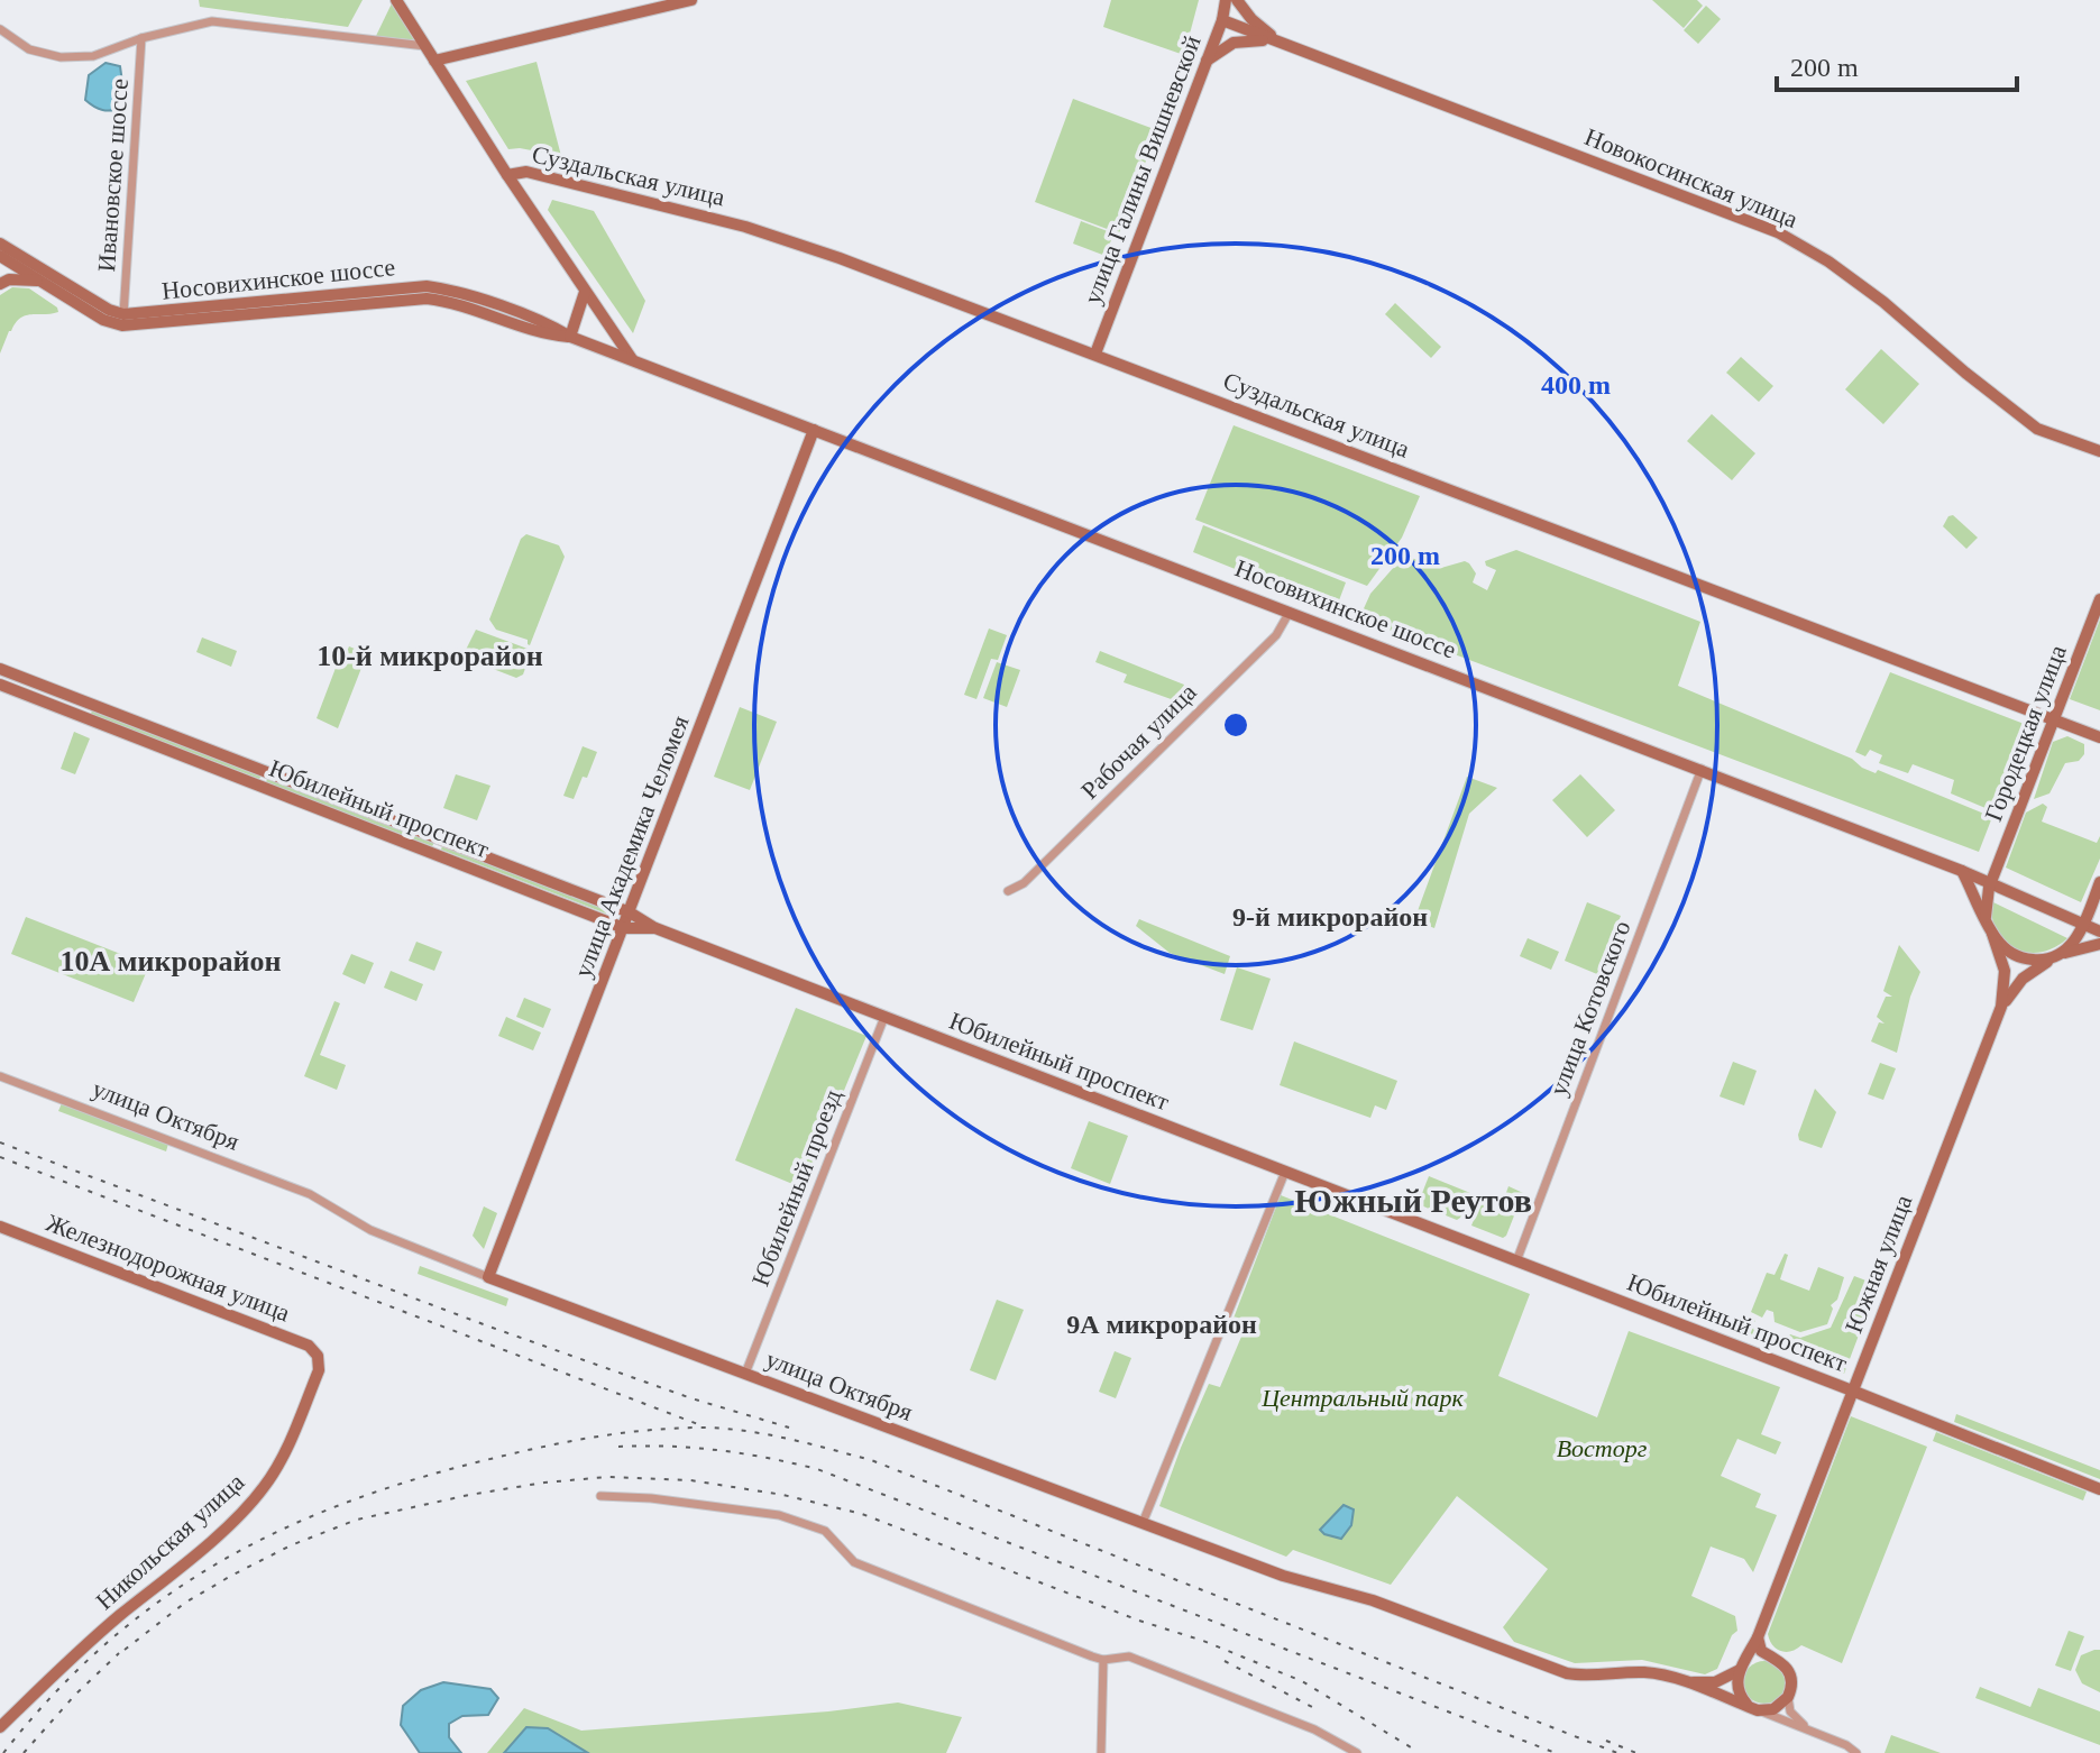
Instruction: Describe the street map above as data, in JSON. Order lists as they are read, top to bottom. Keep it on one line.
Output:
{"streets":{"street":["улица Галины Вишневской","Ивановское шоссе","Суздальская улица","Новокосинская улица","Носовихинское шоссе","Городецкая улица","Рабочая улица","Юбилейный проспект","улица Академика Челомея","улица Котовского","улица Октября","Юбилейный проезд","Южная улица","Железнодорожная улица","Никольская улица"]},"crossings":[["улица Галины Вишневской","Суздальская улица"],["улица Галины Вишневской","Новокосинская улица"],["Ивановское шоссе","Носовихинское шоссе"],["Суздальская улица","Городецкая улица"],["Носовихинское шоссе","Городецкая улица"],["Носовихинское шоссе","Рабочая улица"],["Носовихинское шоссе","улица Академика Челомея"],["Носовихинское шоссе","улица Котовского"],["Носовихинское шоссе","Южная улица"],["Городецкая улица","Южная улица"],["Юбилейный проспект","улица Академика Челомея"],["Юбилейный проспект","улица Котовского"],["Юбилейный проспект","Юбилейный проезд"],["Юбилейный проспект","Южная улица"],["улица Академика Челомея","улица Октября"],["улица Октября","Юбилейный проезд"],["улица Октября","Южная улица"],["Железнодорожная улица","Никольская улица"]],"districts":["10-й микрорайон","9-й микрорайон","10А микрорайон","Южный Реутов","9А микрорайон"],"parks":["Центральный парк","Восторг"],"scale_bar":"200 m","rings":["400 m","200 m"]}
